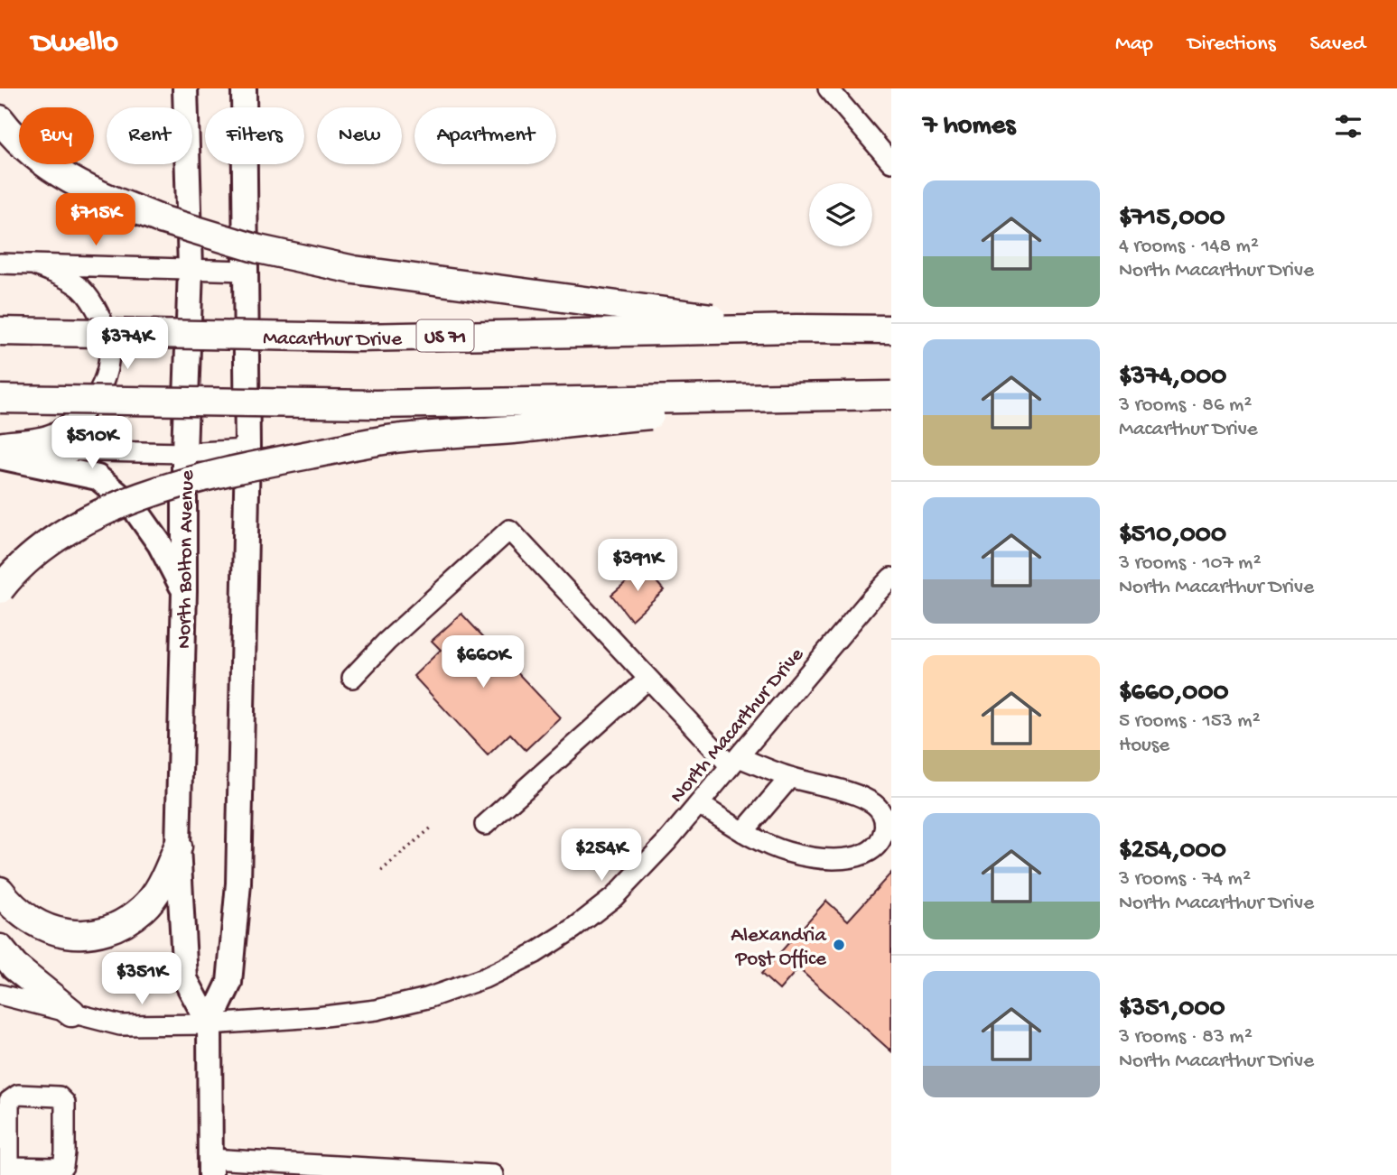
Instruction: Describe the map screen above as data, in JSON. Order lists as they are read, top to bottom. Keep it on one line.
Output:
{"streets":{"highway":["Macarthur Drive","US 71"],"main road":["North Bolton Avenue"],"street":["North Macarthur Drive"]},"crossings":[["North Bolton Avenue","North Macarthur Drive"]],"places":["Alexandria Post Office"],"page":{"header":"Dwello","nav":["Map","Directions","Saved"],"heading":"7 homes","chip":["Buy","Rent","Filters","New","Apartment"],"list":[{"name":"$715,000","note":"4 rooms · 148 m² · North Macarthur Drive"},{"name":"$374,000","note":"3 rooms · 86 m² · Macarthur Drive"},{"name":"$510,000","note":"3 rooms · 107 m² · North Macarthur Drive"},{"name":"$660,000","note":"5 rooms · 153 m² · House"},{"name":"$254,000","note":"3 rooms · 74 m² · North Macarthur Drive"},{"name":"$351,000","note":"3 rooms · 83 m² · North Macarthur Drive"}],"price":["$715K","$374K","$510K","$391K","$660K","$254K","$351K"]}}
